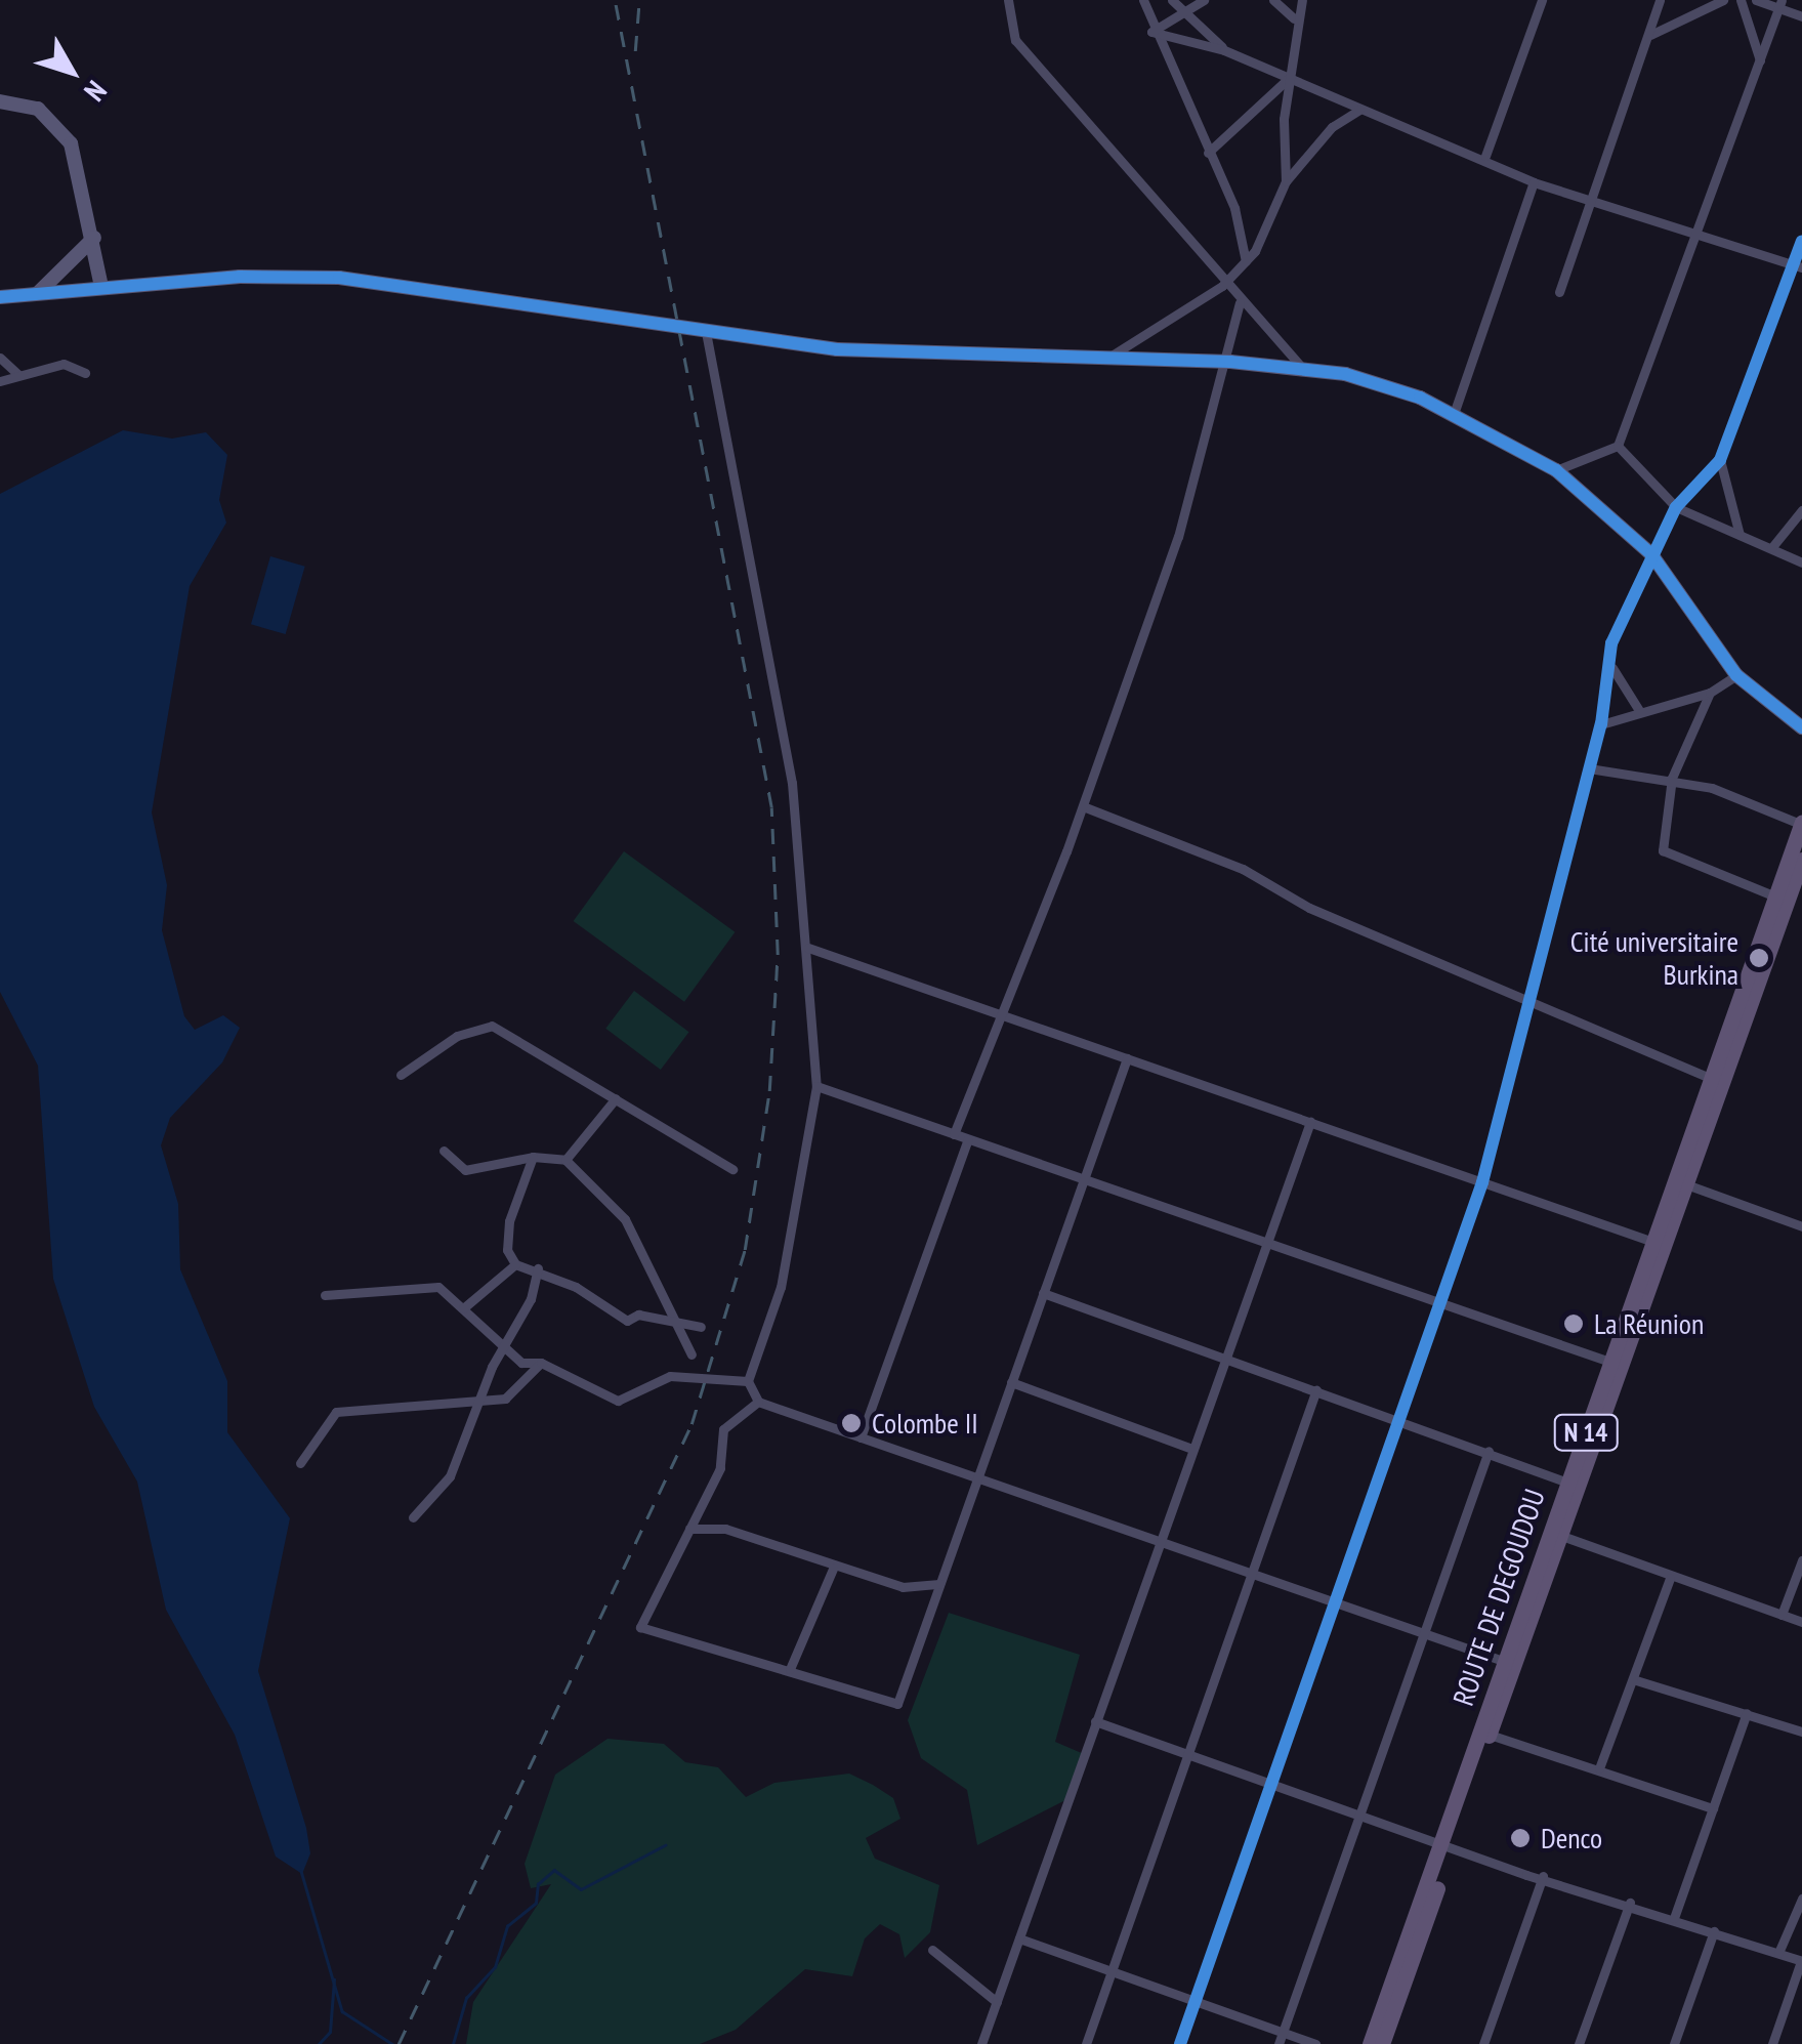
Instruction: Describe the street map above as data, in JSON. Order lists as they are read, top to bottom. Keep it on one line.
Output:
{"streets":{"main road":["N 14","ROUTE DE DEGOUDOU"]},"places":["Cité universitaire Burkina","La Réunion","Colombe II","Denco"],"north":"bottom right"}
